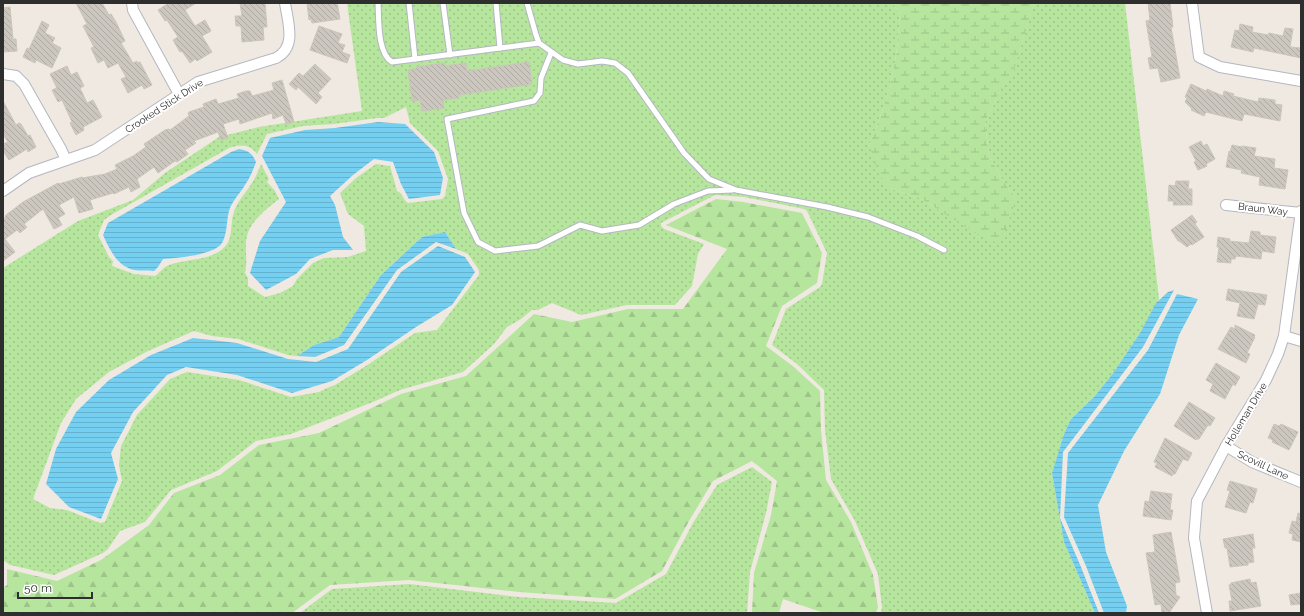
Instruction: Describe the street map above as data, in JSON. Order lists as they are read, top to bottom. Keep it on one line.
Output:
{"streets":{"street":["Crooked Stick Drive","Braun Way","Holleman Drive","Scovill Lane"]},"crossings":[["Braun Way","Holleman Drive"],["Holleman Drive","Scovill Lane"]],"scale_bar":"50 m"}
